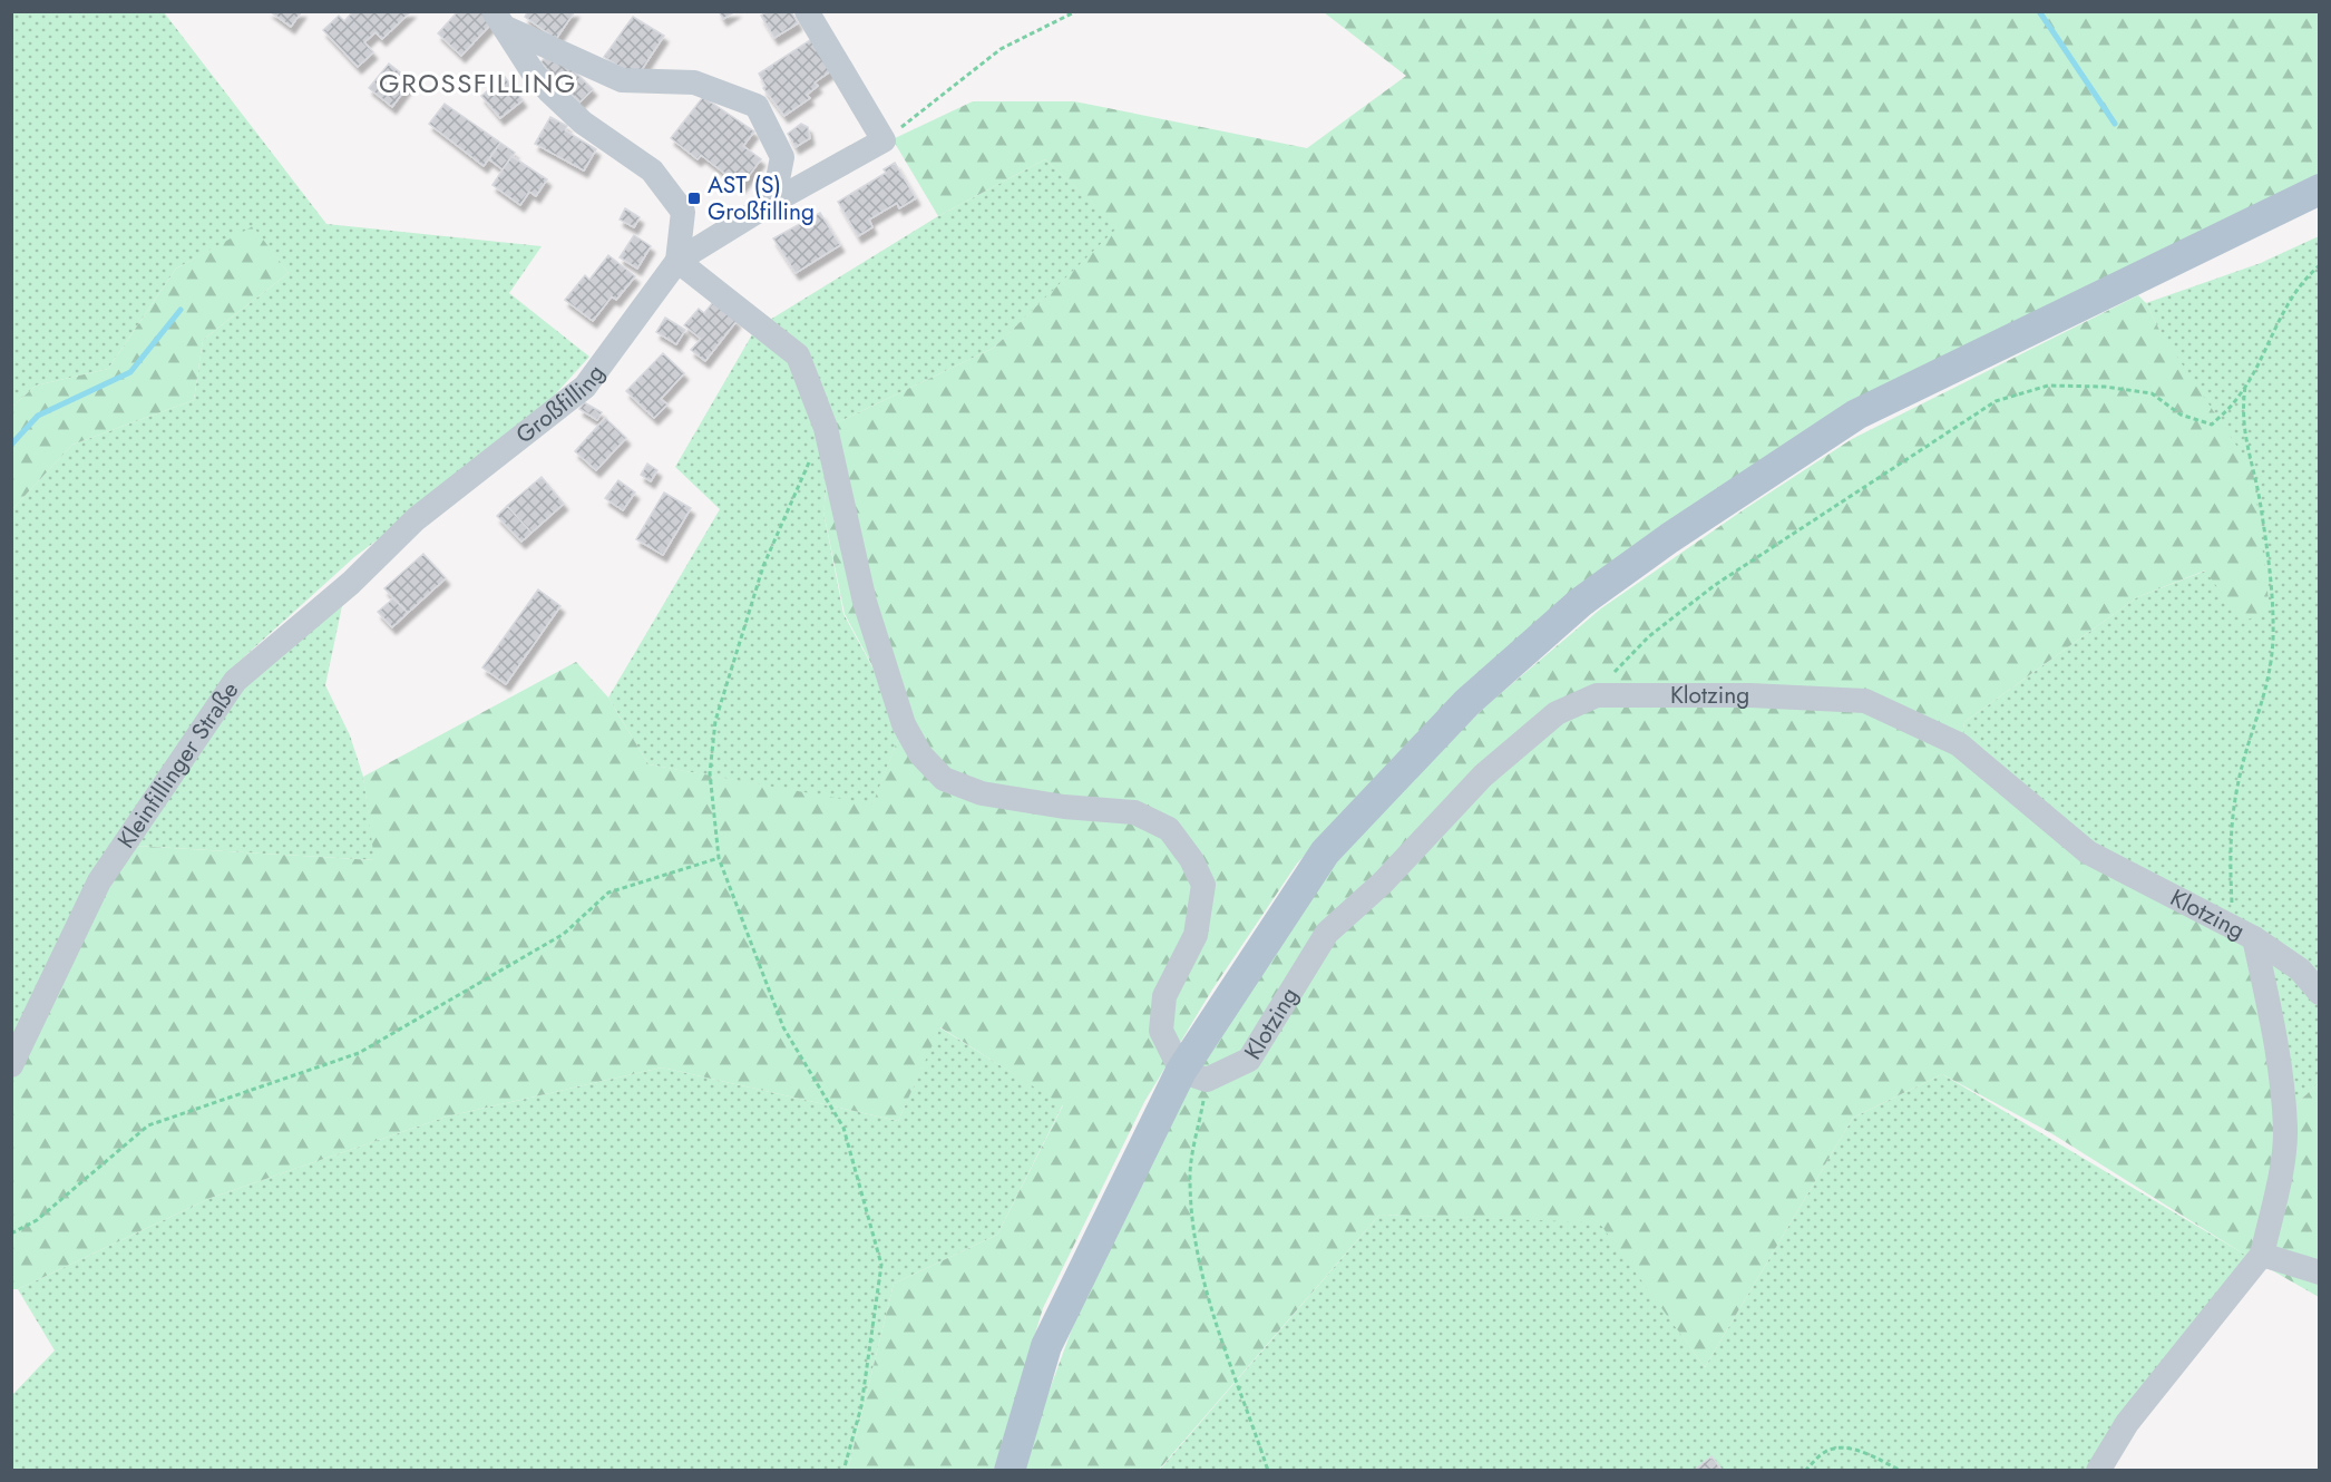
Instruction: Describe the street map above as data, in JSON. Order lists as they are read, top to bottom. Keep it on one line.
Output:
{"streets":{"street":["Großfilling","Klotzing","Kleinfillinger Straße"]},"crossings":[["Großfilling","Kleinfillinger Straße"]],"districts":["GROSSFILLING"],"places":{"transit":["AST (S) Großfilling"]}}
